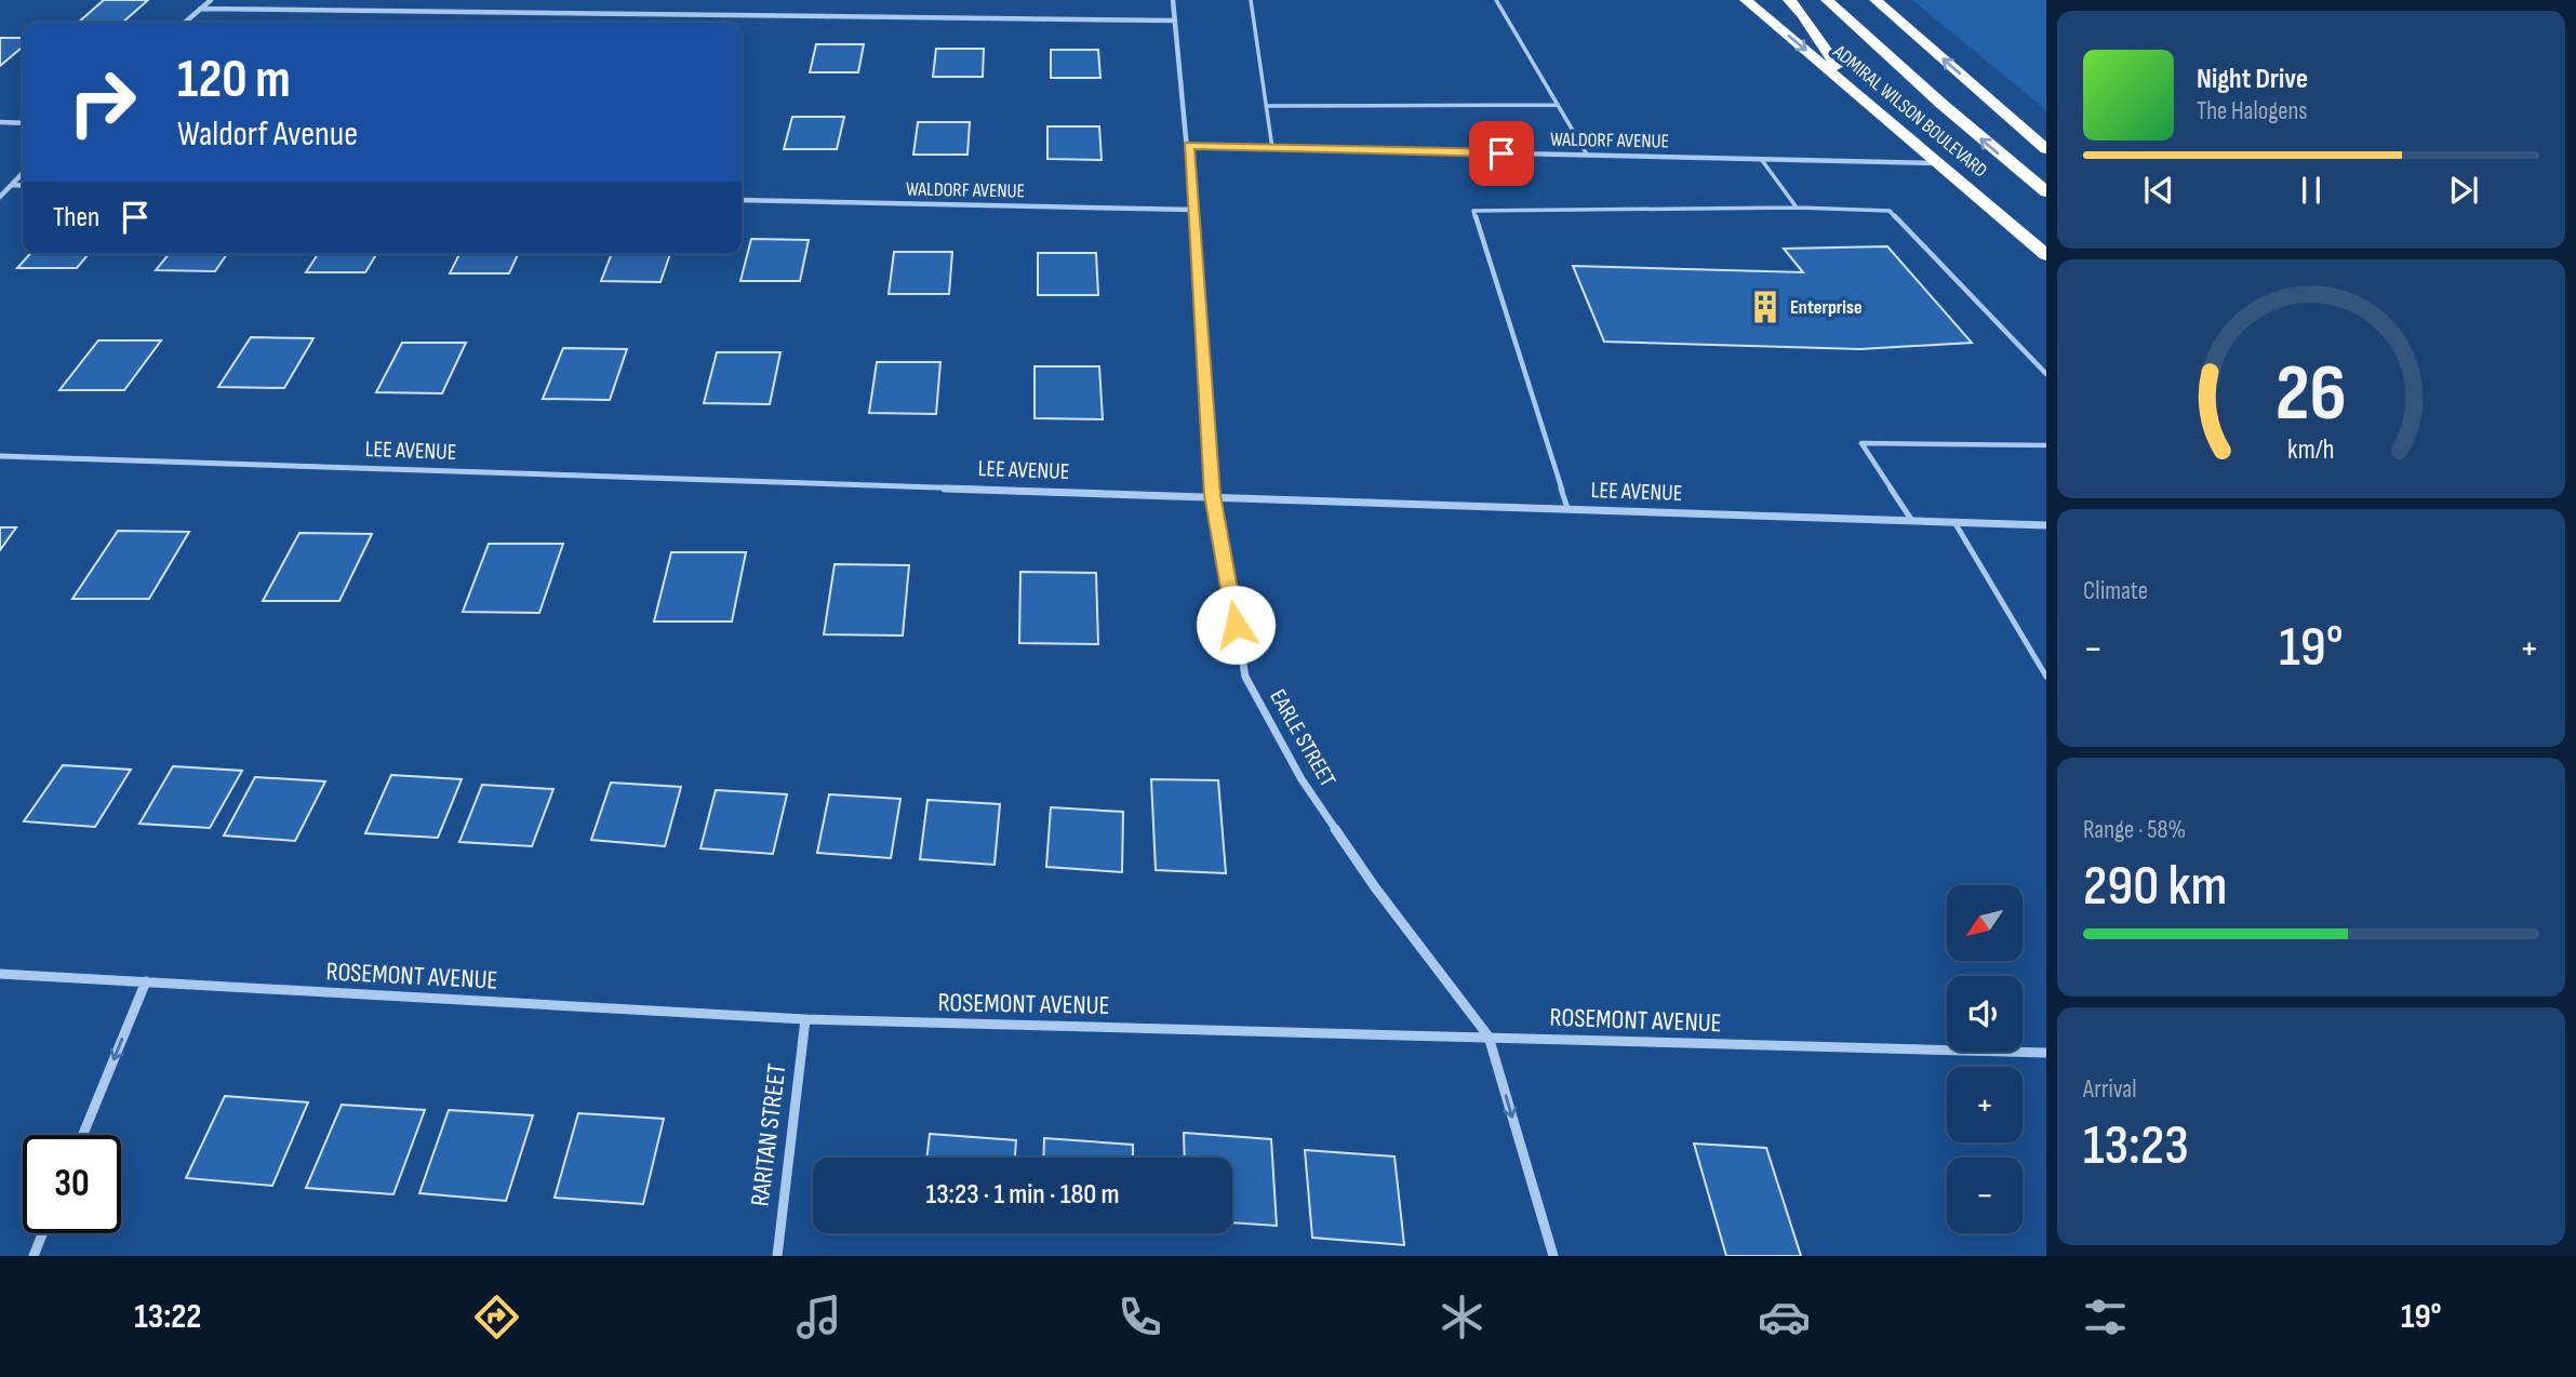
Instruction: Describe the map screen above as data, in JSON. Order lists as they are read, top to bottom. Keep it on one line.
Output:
{"streets":{"highway":["ADMIRAL WILSON BOULEVARD"],"street":["WALDORF AVENUE","LEE AVENUE","EARLE STREET","ROSEMONT AVENUE","RARITAN STREET"]},"crossings":[["ADMIRAL WILSON BOULEVARD","WALDORF AVENUE"],["WALDORF AVENUE","EARLE STREET"],["LEE AVENUE","EARLE STREET"],["EARLE STREET","ROSEMONT AVENUE"],["ROSEMONT AVENUE","RARITAN STREET"]],"places":{"building":["Enterprise"]},"north":"bottom left","page":{"turn":["120 m","Waldorf Avenue"],"song":["Night Drive","The Halogens"],"then":"Then","tile":["Climate",["Range · 58%","290 km"],["Arrival","13:23"]],"heat":["−","19°","+"],"map_buttons":["+","−"],"limit":"30","trip":"13:23 · 1 min · 180 m","tabs":["13:22","19°"],"gauge":["26","km/h"]}}
